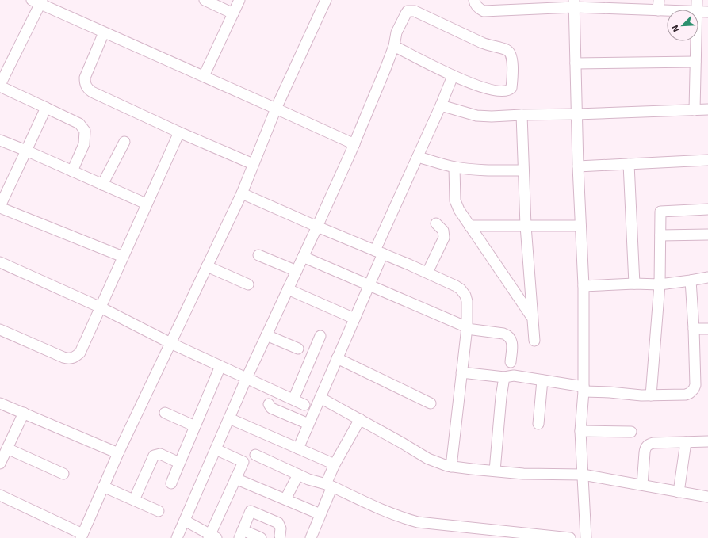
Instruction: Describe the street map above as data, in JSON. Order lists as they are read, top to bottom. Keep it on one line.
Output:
{"north":"bottom left"}
